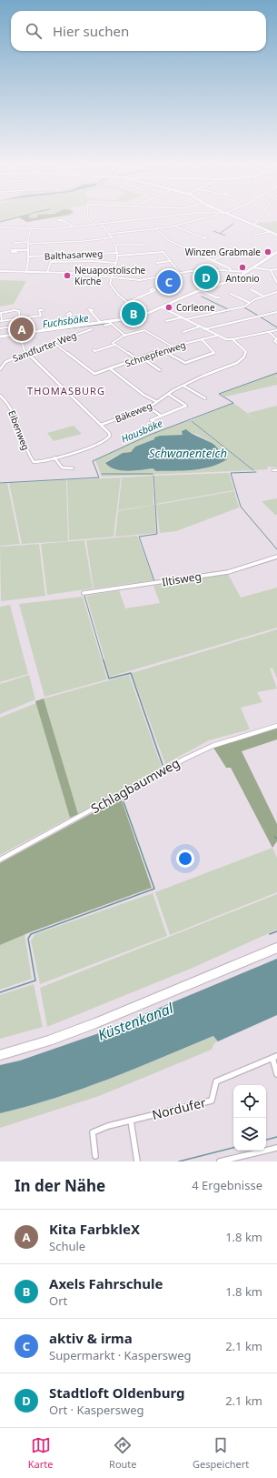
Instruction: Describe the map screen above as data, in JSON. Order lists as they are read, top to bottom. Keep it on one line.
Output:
{"streets":{"street":["Balthasarweg","Sandfurter Weg","Schnepfenweg","Bäkeweg","Eibenweg","Iltisweg","Schlagbaumweg","Nordufer"]},"crossings":[["Sandfurter Weg","Schnepfenweg"]],"districts":["THOMASBURG"],"water":["Fuchsbäke","Hausbäke","Schwanenteich","Küstenkanal"],"places":["Winzen Grabmale","Antonio","Neuapostolische Kirche","Corleone"],"page":{"search":"Hier suchen","pins":["D","C","B","A"],"heading":["In der Nähe","4 Ergebnisse"],"list":[{"mark":"A","name":"Kita FarbkleX","note":"Schule","value":"1.8 km"},{"mark":"B","name":"Axels Fahrschule","note":"Ort","value":"1.8 km"},{"mark":"C","name":"aktiv & irma","note":"Supermarkt · Kaspersweg","value":"2.1 km"},{"mark":"D","name":"Stadtloft Oldenburg","note":"Ort · Kaspersweg","value":"2.1 km"}],"nav":["Karte","Route","Gespeichert"]}}
